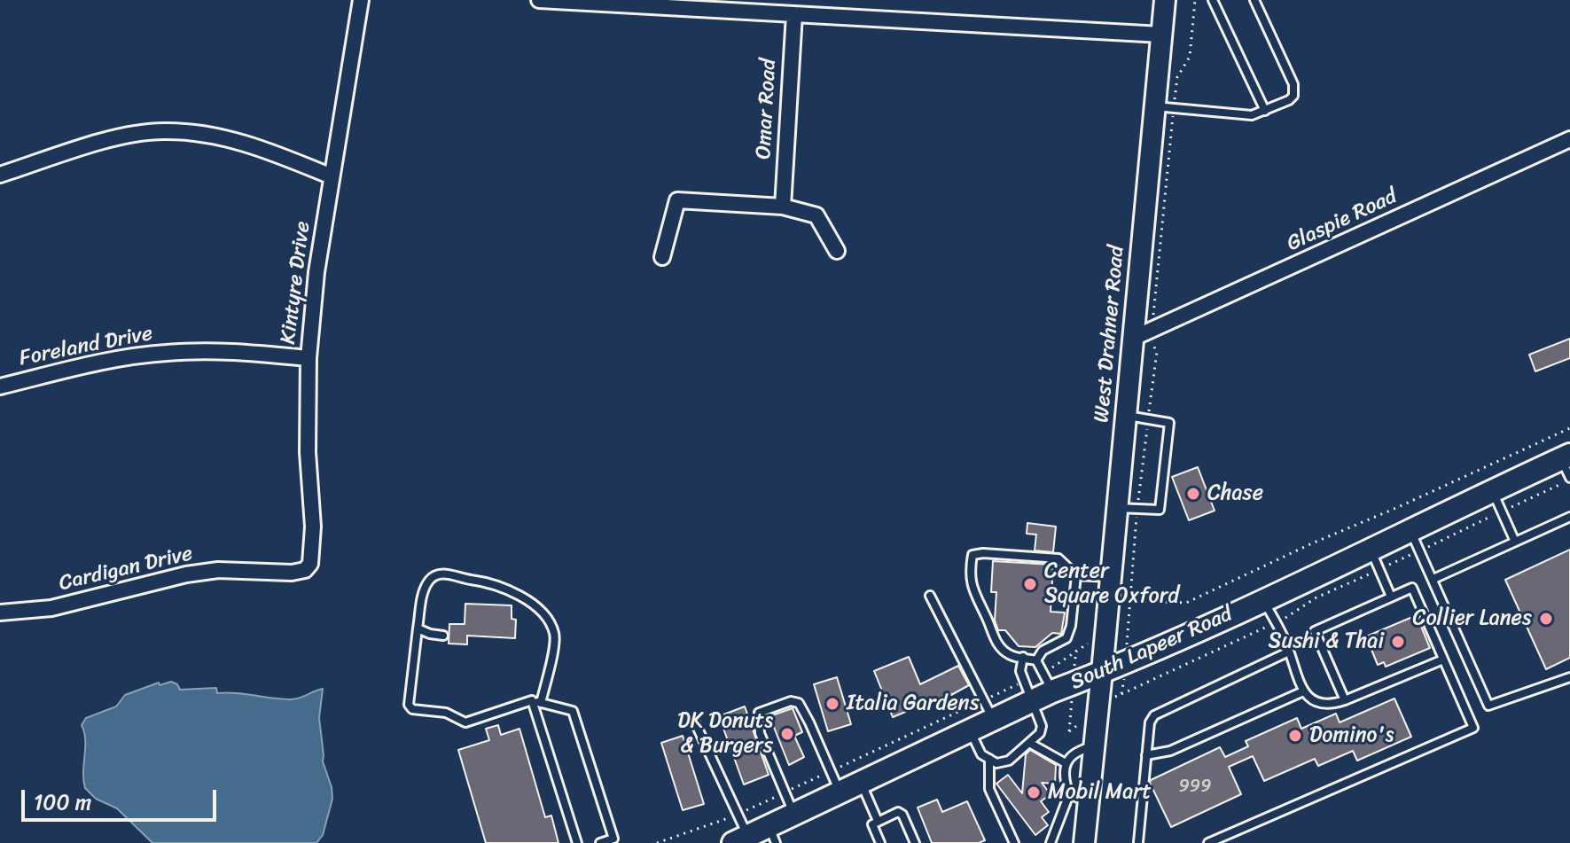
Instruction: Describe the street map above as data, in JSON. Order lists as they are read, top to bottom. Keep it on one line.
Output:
{"streets":{"main road":["South Lapeer Road"],"street":["Omar Road","Glaspie Road","Kintyre Drive","West Drahner Road","Foreland Drive","Cardigan Drive"]},"crossings":[["Glaspie Road","West Drahner Road"],["Kintyre Drive","Foreland Drive"],["Kintyre Drive","Cardigan Drive"],["West Drahner Road","South Lapeer Road"]],"places":["Chase","Center Square Oxford","Collier Lanes","Sushi & Thai","Italia Gardens","DK Donuts & Burgers","Domino's","Mobil Mart"],"house_numbers":["999"],"scale_bar":"100 m"}
